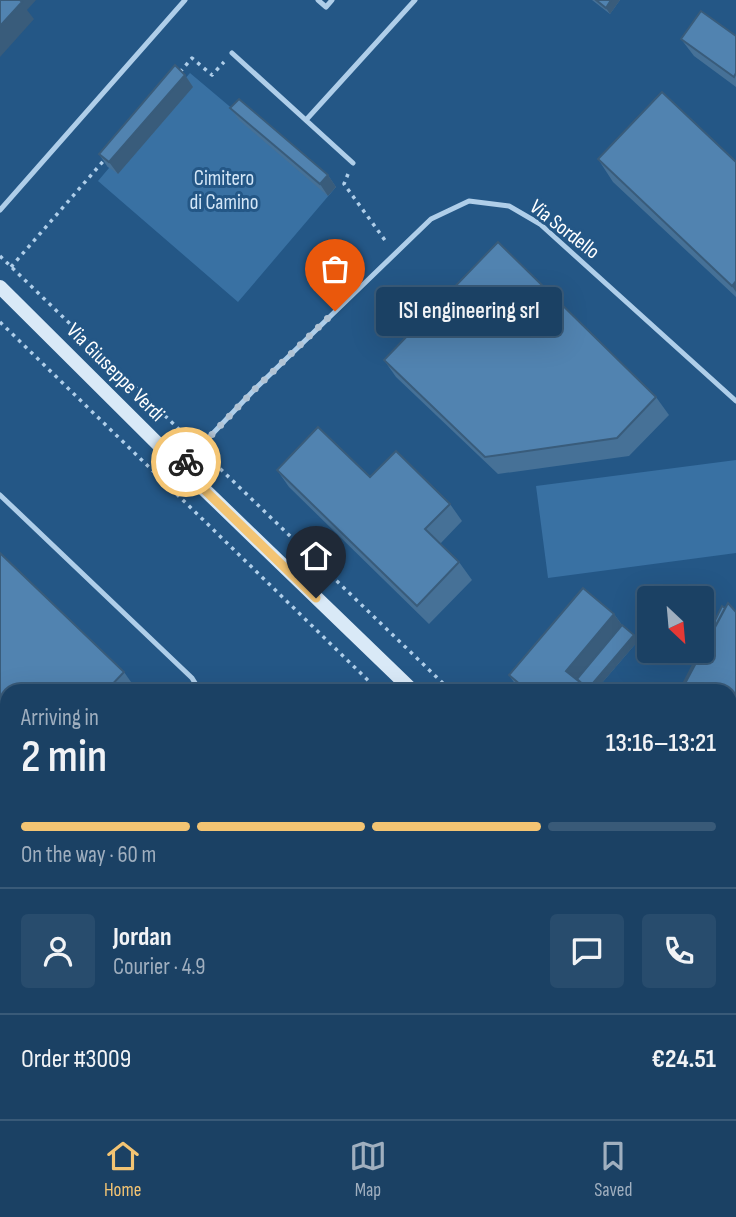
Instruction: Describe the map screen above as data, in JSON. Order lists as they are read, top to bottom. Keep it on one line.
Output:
{"streets":{"main road":["Via Giuseppe Verdi"],"lane":["Via Sordello"]},"crossings":[["Via Sordello","Via Giuseppe Verdi"]],"parks":["Cimitero di Camino"],"places":["ISI engineering srl"],"north":"bottom right","page":{"bubble":"ISI engineering srl","heading":["2 min","Arriving in","13:16–13:21"],"panel":["Jordan","Courier · 4.9","Order #3009","€24.51"],"bar":"On the way · 60 m","tabs":["Home","Map","Saved"]}}
